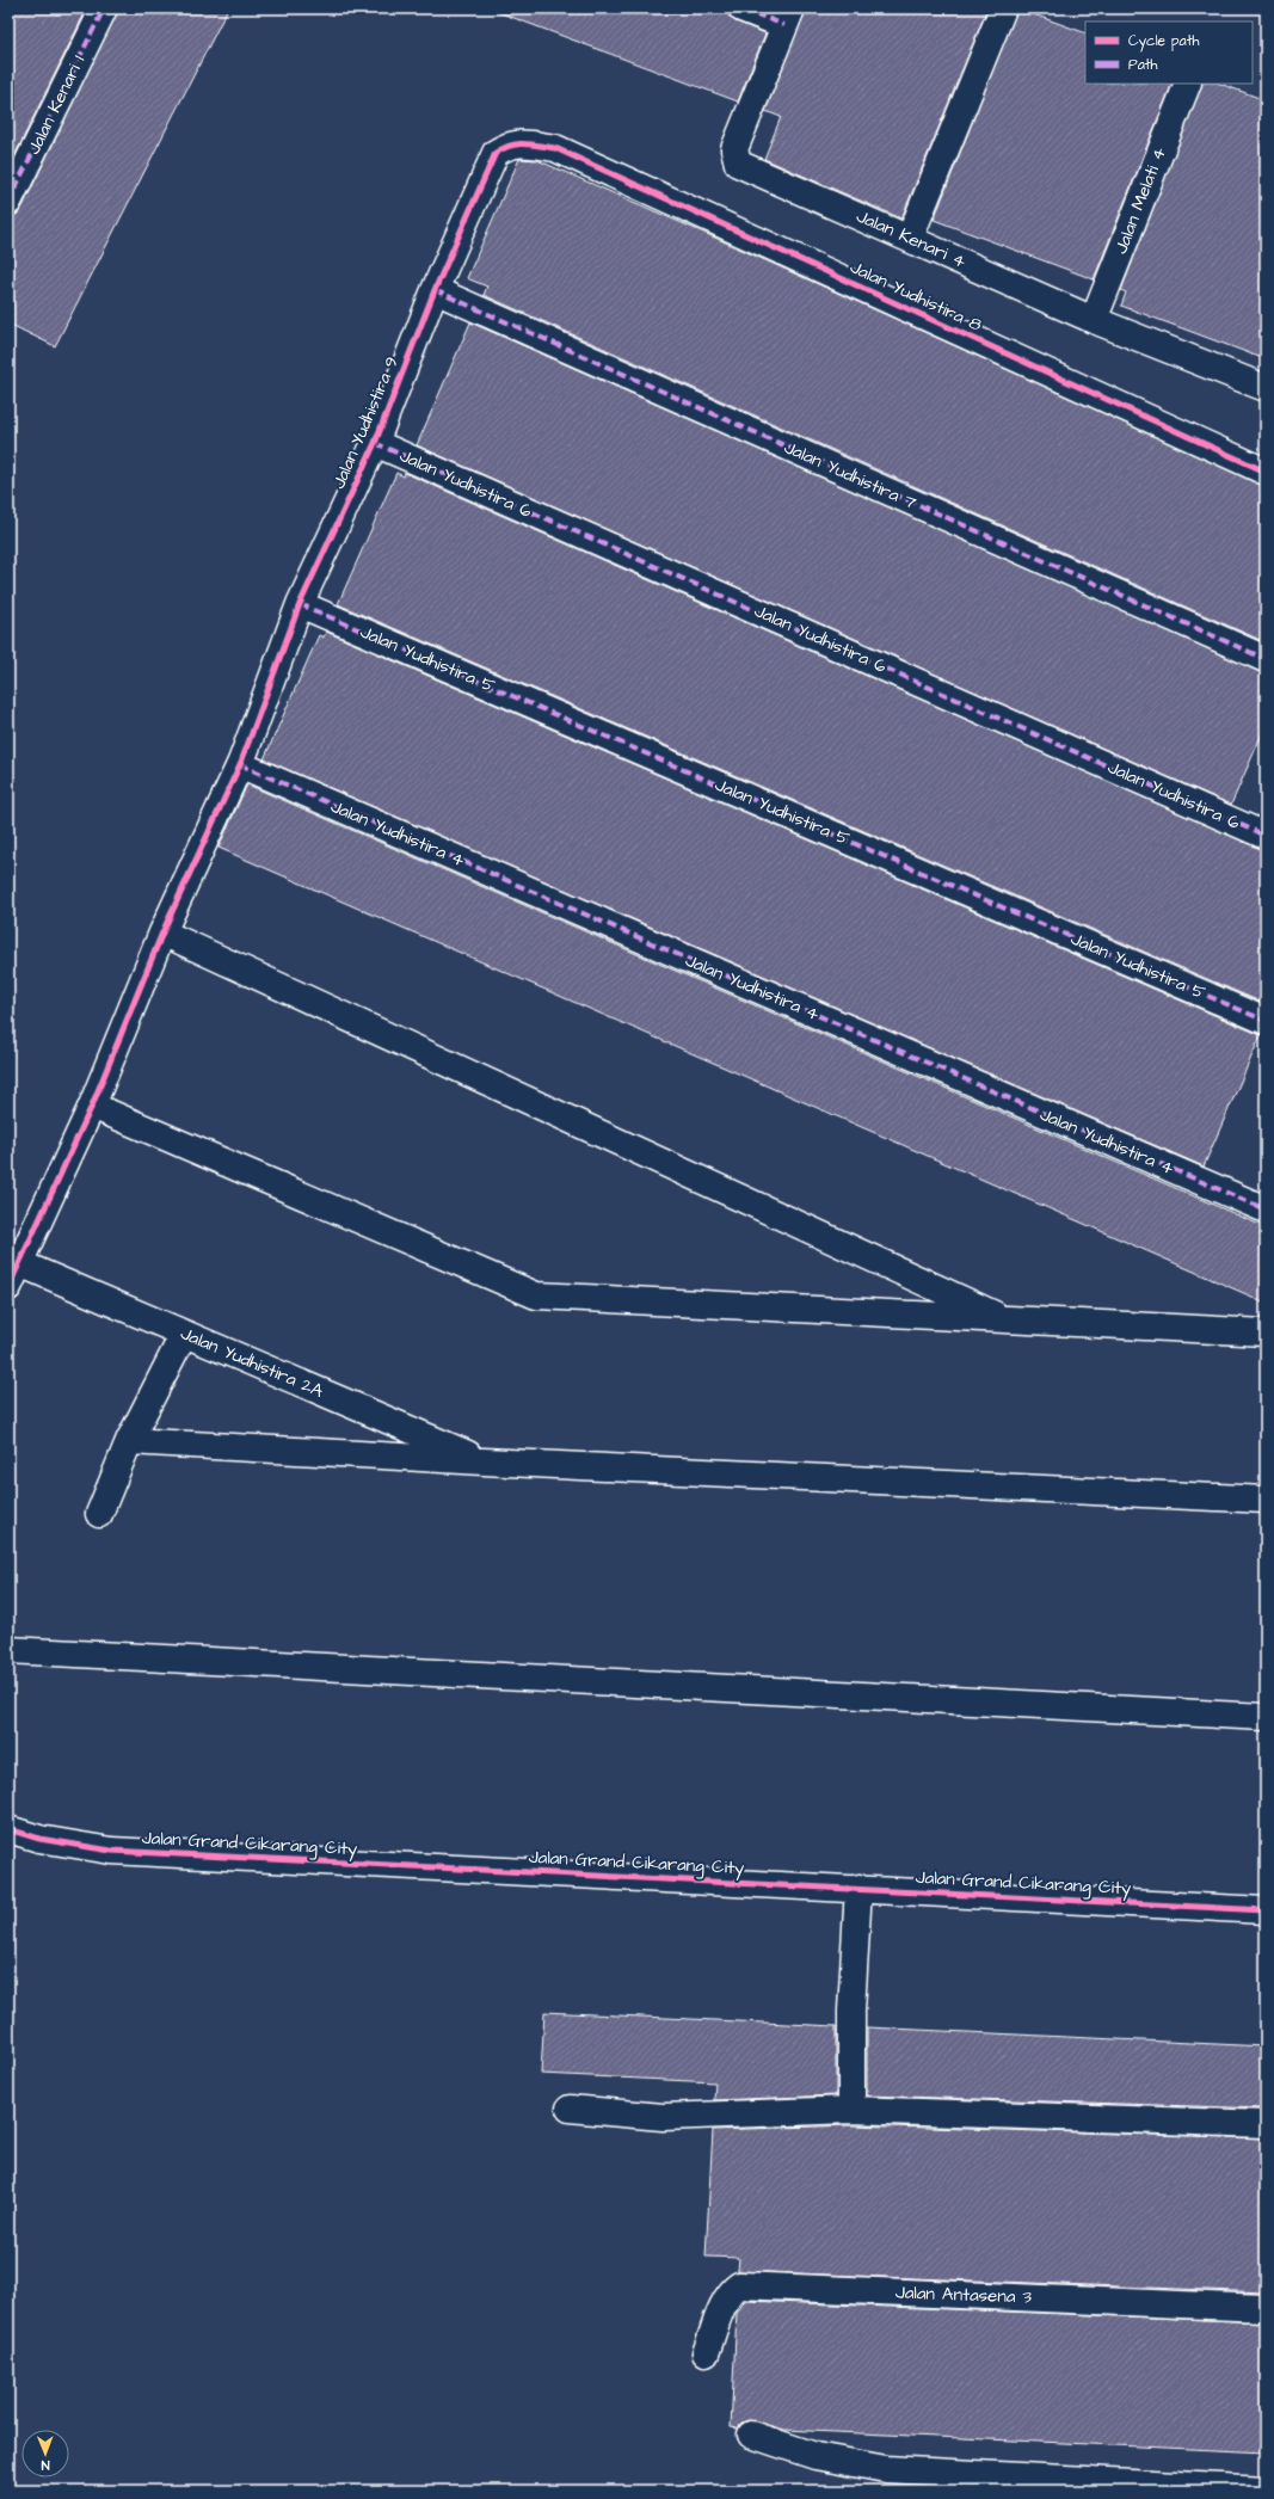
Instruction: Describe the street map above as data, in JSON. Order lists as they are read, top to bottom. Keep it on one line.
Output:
{"streets":{"street":["Jalan Kenari 1","Jalan Melati 4","Jalan Kenari 4","Jalan Yudhistira 8","Jalan Yudhistira 9","Jalan Yudhistira 7","Jalan Yudhistira 6","Jalan Yudhistira 5","Jalan Yudhistira 4","Jalan Yudhistira 2A","Jalan Grand Cikarang City","Jalan Antasena 3"]},"crossings":[["Jalan Melati 4","Jalan Kenari 4"],["Jalan Yudhistira 8","Jalan Yudhistira 9"],["Jalan Yudhistira 9","Jalan Yudhistira 7"],["Jalan Yudhistira 9","Jalan Yudhistira 6"],["Jalan Yudhistira 9","Jalan Yudhistira 5"],["Jalan Yudhistira 9","Jalan Yudhistira 4"],["Jalan Yudhistira 9","Jalan Yudhistira 2A"]],"legend":["Cycle path","Path"],"north":"bottom"}
